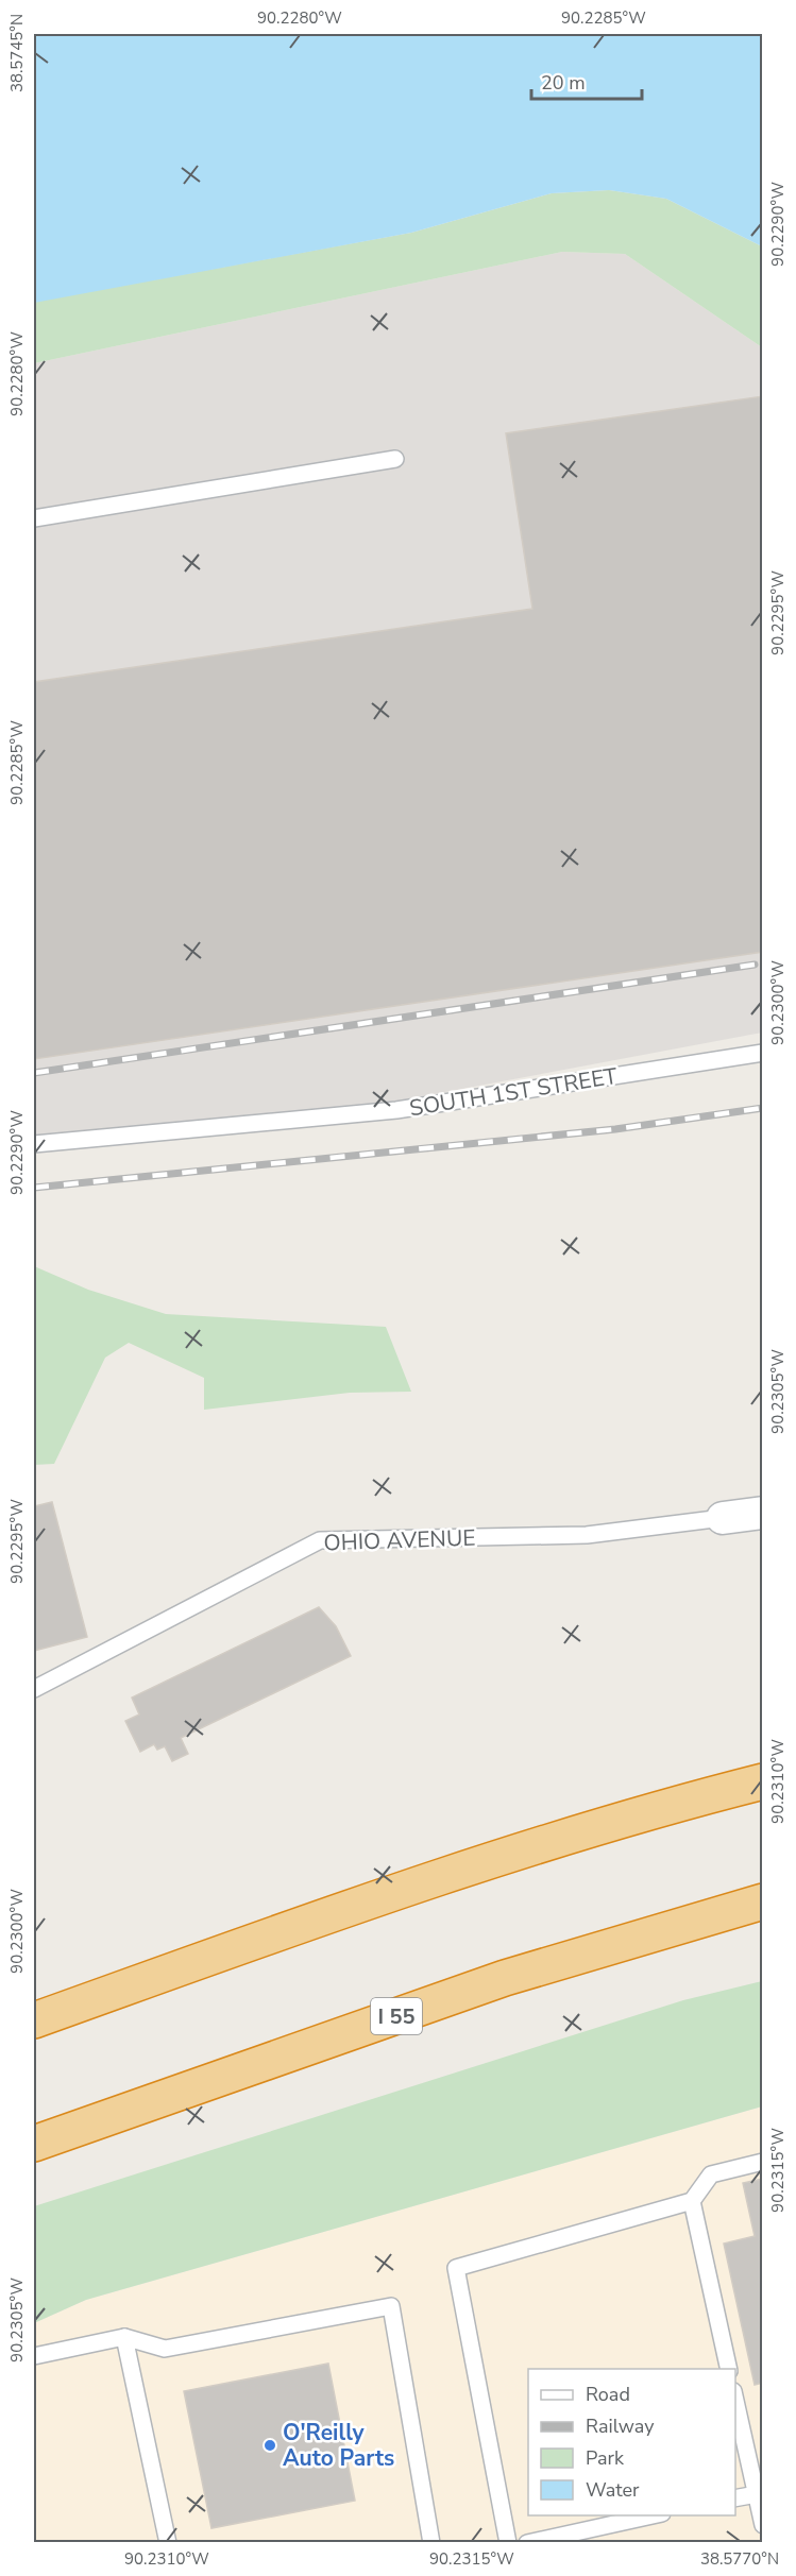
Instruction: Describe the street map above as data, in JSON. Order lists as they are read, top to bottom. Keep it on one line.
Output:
{"streets":{"highway":["I 55"],"street":["OHIO AVENUE"],"lane":["SOUTH 1ST STREET"]},"places":["O'Reilly Auto Parts"],"legend":["Road","Railway","Park","Water"],"scale_bar":"20 m","coordinates":["90.2280°W","90.2285°W","38.5745°N","90.2290°W","90.2295°W","90.2300°W","90.2305°W","90.2310°W","90.2315°W","38.5770°N"]}
